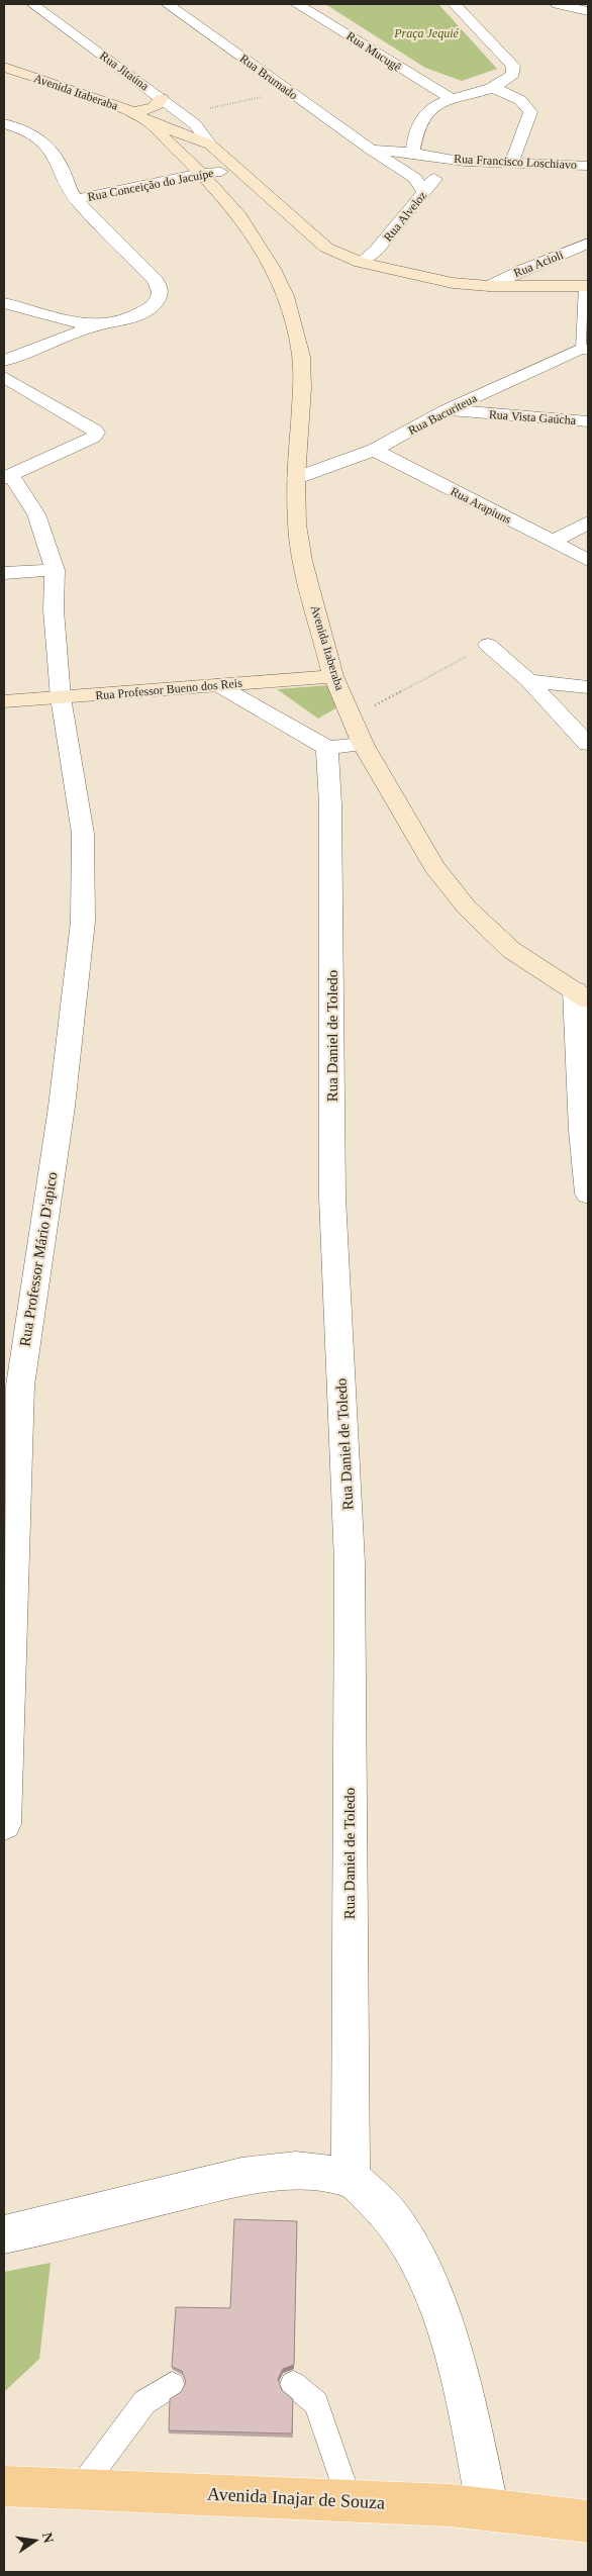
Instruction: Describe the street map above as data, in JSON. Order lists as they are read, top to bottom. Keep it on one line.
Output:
{"streets":{"main road":["Avenida Itaberaba","Rua Professor Bueno dos Reis","Avenida Inajar de Souza"],"street":["Rua Mucugê","Rua Jitaúna","Rua Brumado","Rua Francisco Loschiavo","Rua Conceição do Jacuípe","Rua Alveloz","Rua Acioli","Rua Bacuriteua","Rua Vista Gaúcha","Rua Arapiuns","Rua Daniel de Toledo","Rua Professor Mário D'apico"]},"crossings":[["Rua Jitaúna","Avenida Itaberaba"],["Rua Brumado","Rua Alveloz"],["Avenida Itaberaba","Rua Conceição do Jacuípe"],["Avenida Itaberaba","Rua Bacuriteua"],["Avenida Itaberaba","Rua Professor Bueno dos Reis"],["Rua Francisco Loschiavo","Rua Alveloz"],["Rua Bacuriteua","Rua Vista Gaúcha"],["Rua Bacuriteua","Rua Arapiuns"],["Rua Professor Bueno dos Reis","Rua Professor Mário D'apico"]],"parks":["Praça Jequié"],"north":"right"}
